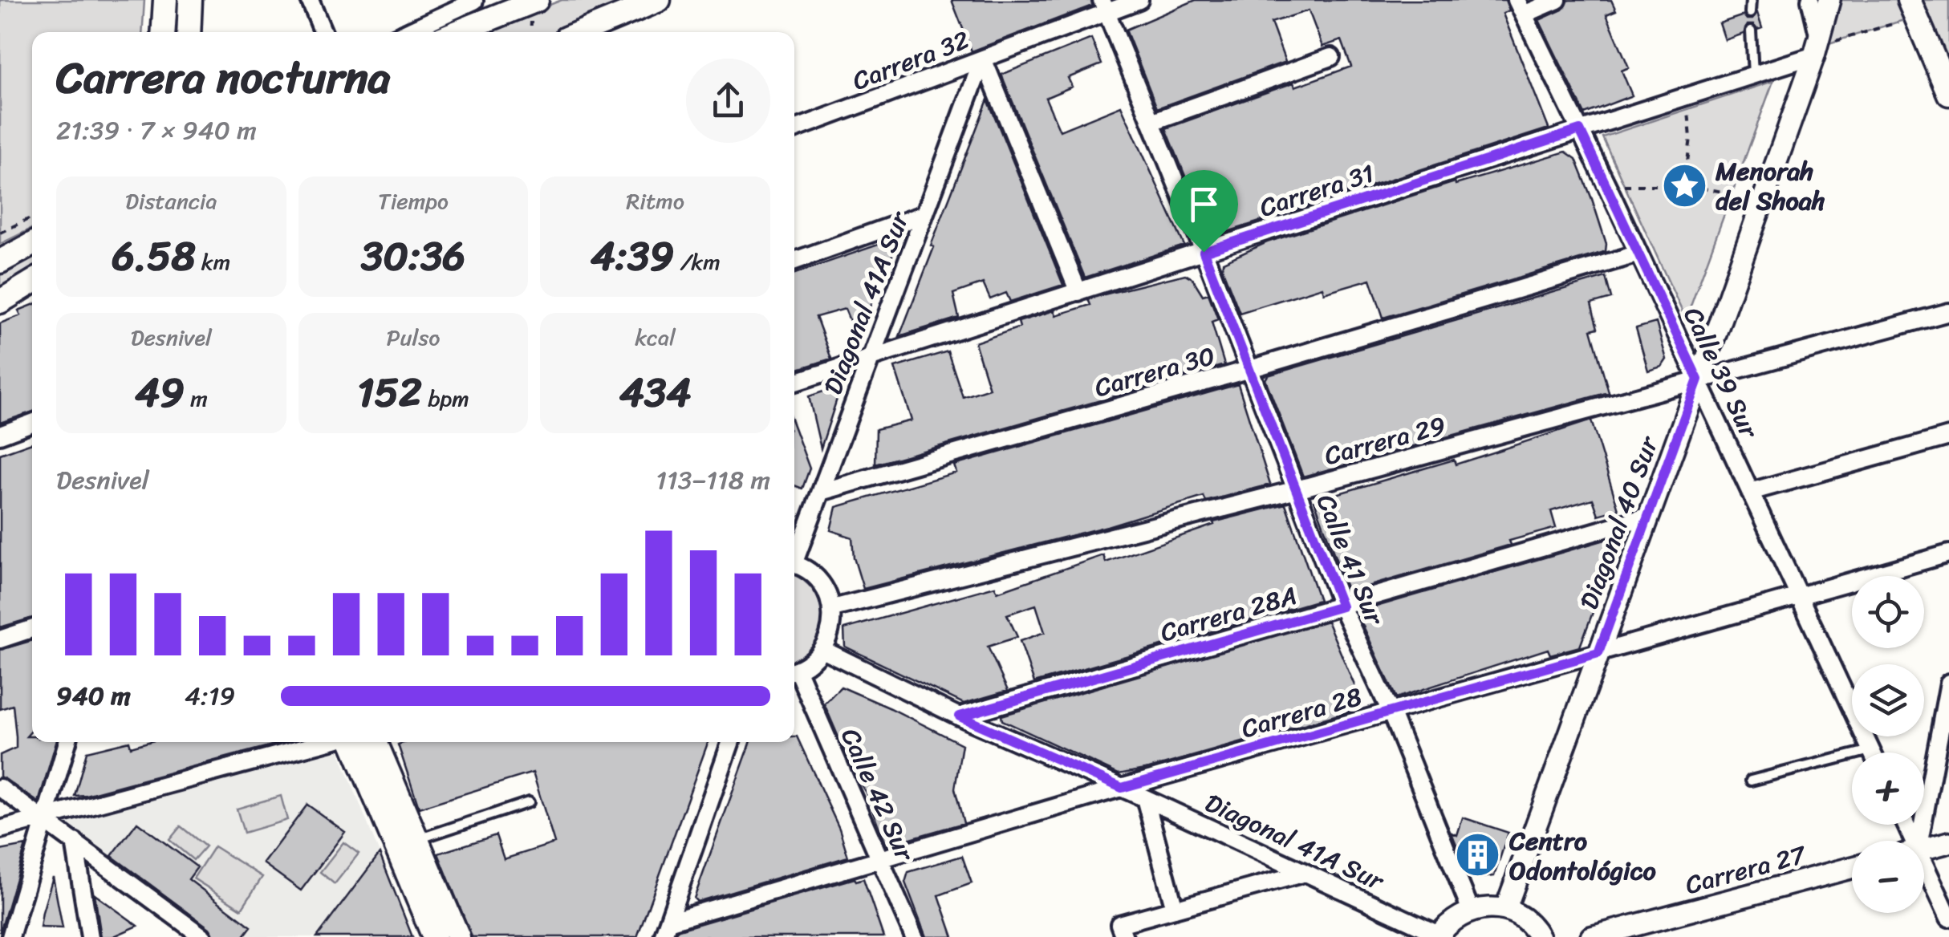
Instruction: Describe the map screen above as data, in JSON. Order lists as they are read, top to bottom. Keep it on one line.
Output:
{"streets":{"street":["Carrera 32","Carrera 31","Diagonal 41A Sur","Carrera 30","Calle 39 Sur","Carrera 29","Diagonal 40 Sur","Calle 41 Sur","Carrera 28A","Carrera 28","Calle 42 Sur","Carrera 27"]},"crossings":[["Carrera 32","Diagonal 41A Sur"],["Carrera 32","Calle 41 Sur"],["Carrera 31","Diagonal 41A Sur"],["Carrera 31","Calle 39 Sur"],["Carrera 31","Diagonal 40 Sur"],["Carrera 31","Calle 41 Sur"],["Diagonal 41A Sur","Carrera 30"],["Diagonal 41A Sur","Carrera 28A"],["Diagonal 41A Sur","Carrera 28"],["Carrera 30","Calle 39 Sur"],["Carrera 30","Calle 41 Sur"],["Calle 39 Sur","Carrera 29"],["Calle 39 Sur","Diagonal 40 Sur"],["Calle 39 Sur","Carrera 28"],["Carrera 29","Diagonal 40 Sur"],["Carrera 29","Calle 41 Sur"],["Diagonal 40 Sur","Carrera 28A"],["Diagonal 40 Sur","Carrera 28"],["Calle 41 Sur","Carrera 28A"],["Calle 41 Sur","Carrera 28"],["Carrera 28","Calle 42 Sur"]],"places":{"place":["Menorah del Shoah"],"building":["Centro Odontológico"]},"page":{"heading":["Carrera nocturna","21:39 · 7 × 940 m"],"stats":[["Distancia","6.58 km"],["Tiempo","30:36"],["Ritmo","4:39 /km"],["Desnivel","49 m"],["Pulso","152 bpm"],["kcal","434"]],"chart":["Desnivel","113–118 m"],"map_buttons":["+","−"],"list":[{"name":"940 m","note":"4:19"}]}}
